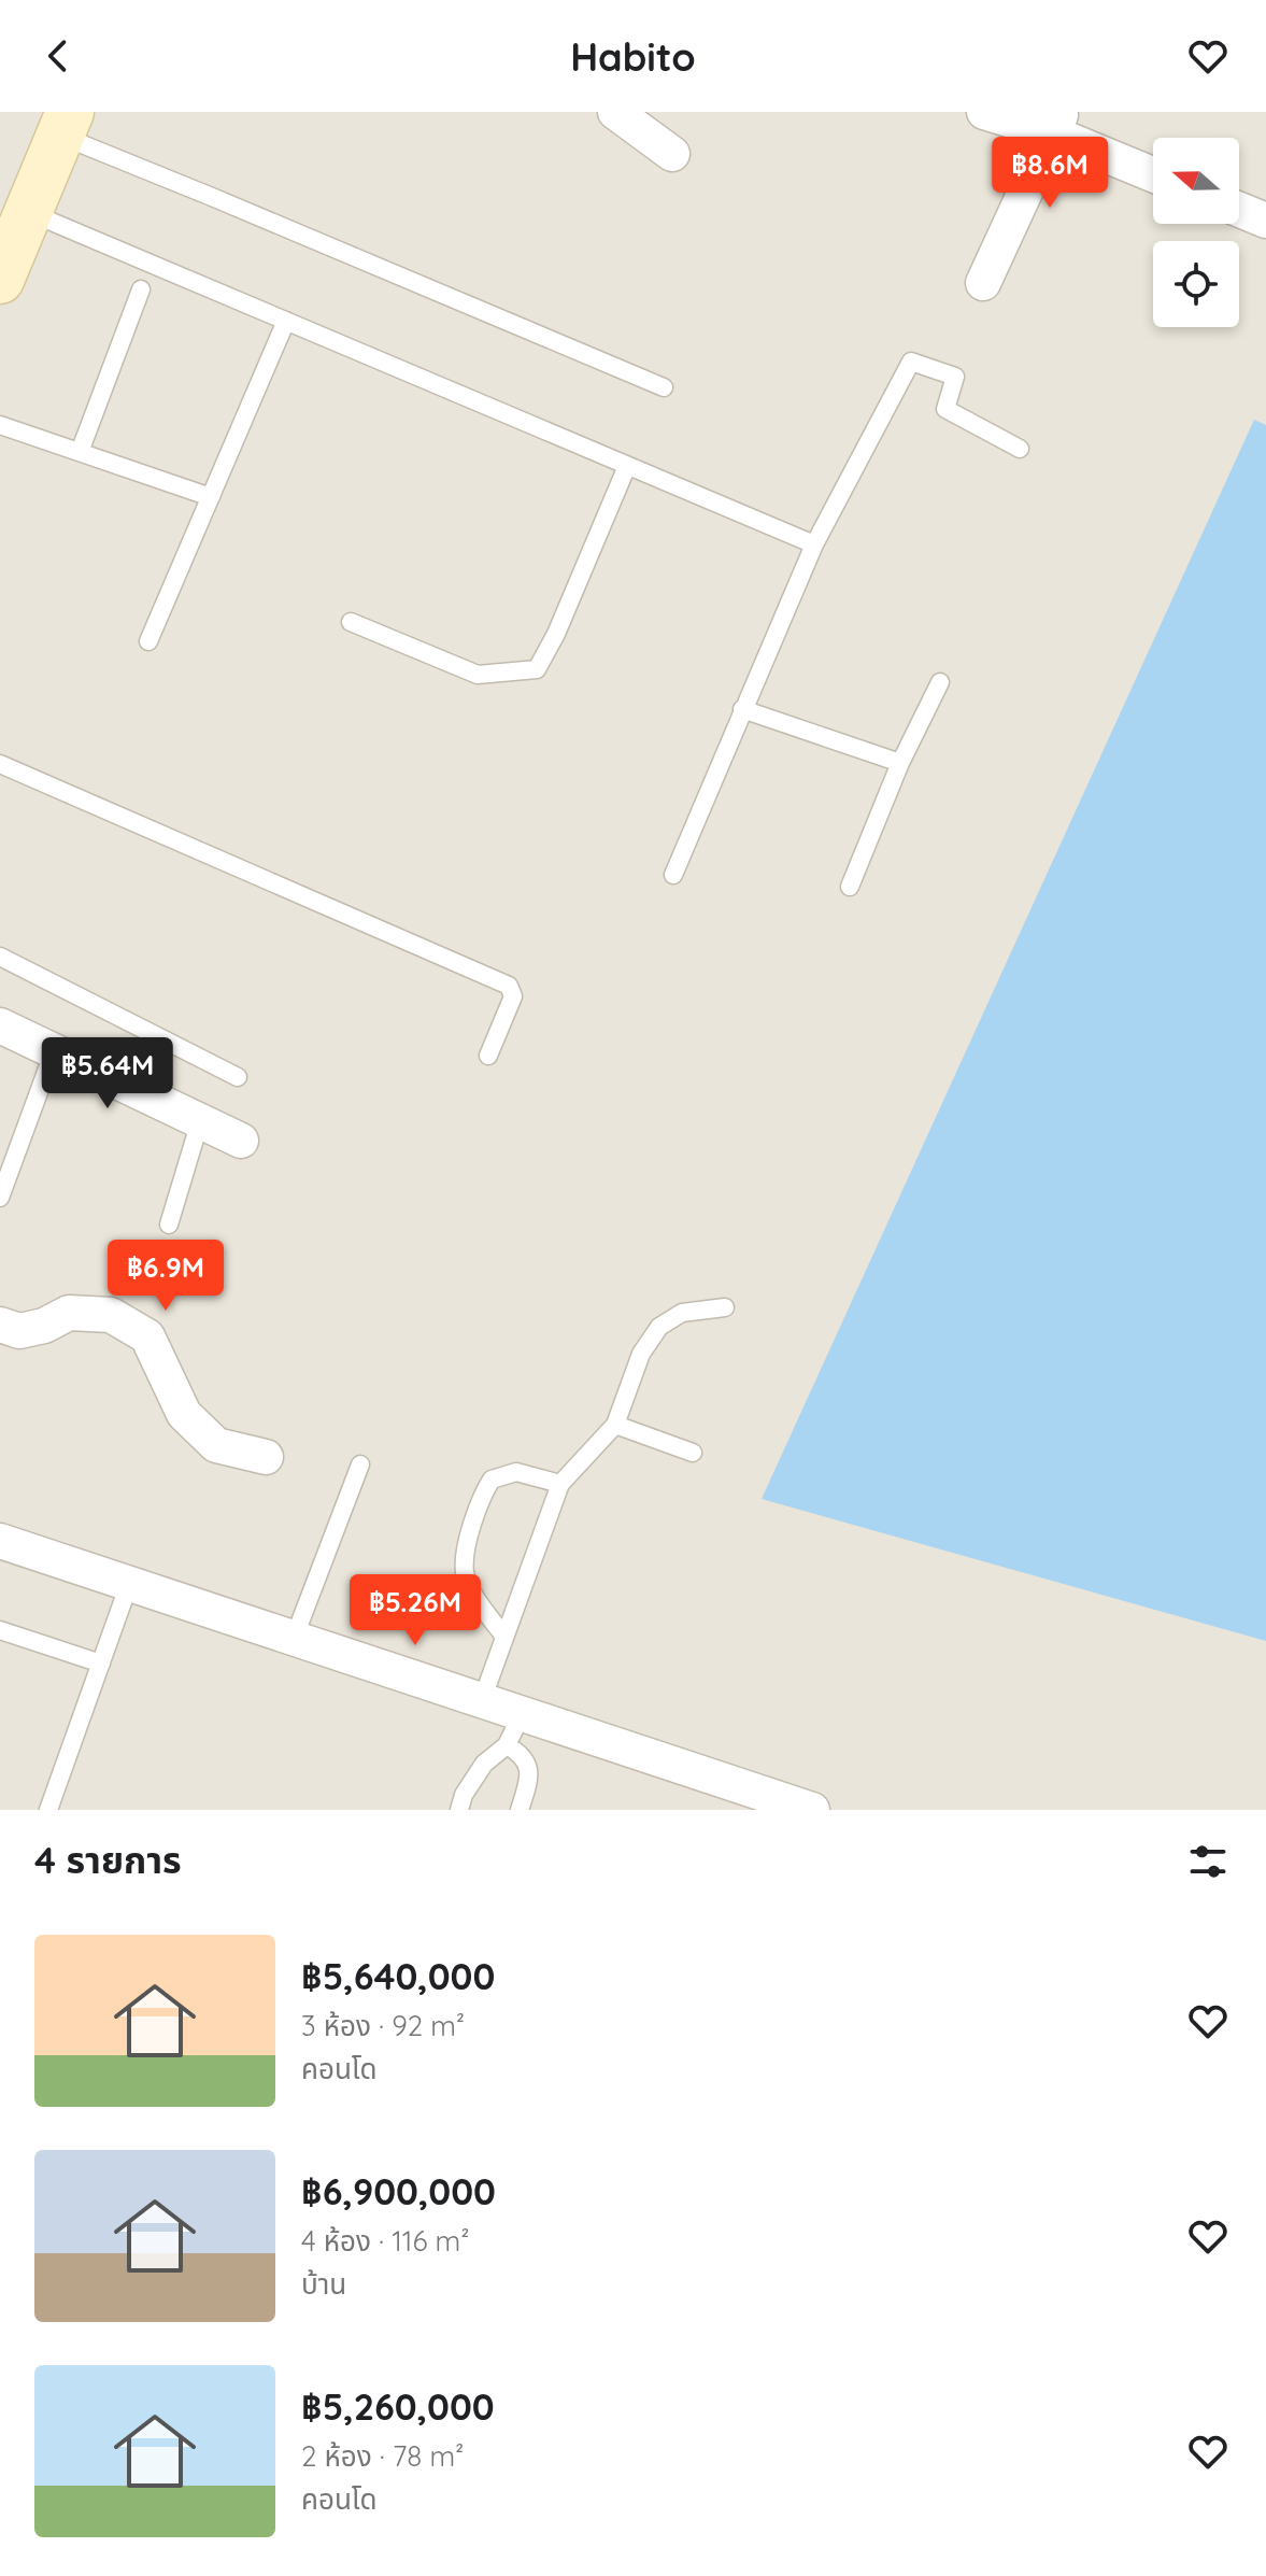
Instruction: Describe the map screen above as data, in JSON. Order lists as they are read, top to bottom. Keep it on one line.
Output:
{"north":"left","page":{"header":"Habito","price":["฿8.6M","฿5.64M","฿6.9M","฿5.26M"],"heading":"4 รายการ","list":[{"name":"฿5,640,000","note":"3 ห้อง · 92 m² · คอนโด"},{"name":"฿6,900,000","note":"4 ห้อง · 116 m² · บ้าน"},{"name":"฿5,260,000","note":"2 ห้อง · 78 m² · คอนโด"}]}}
